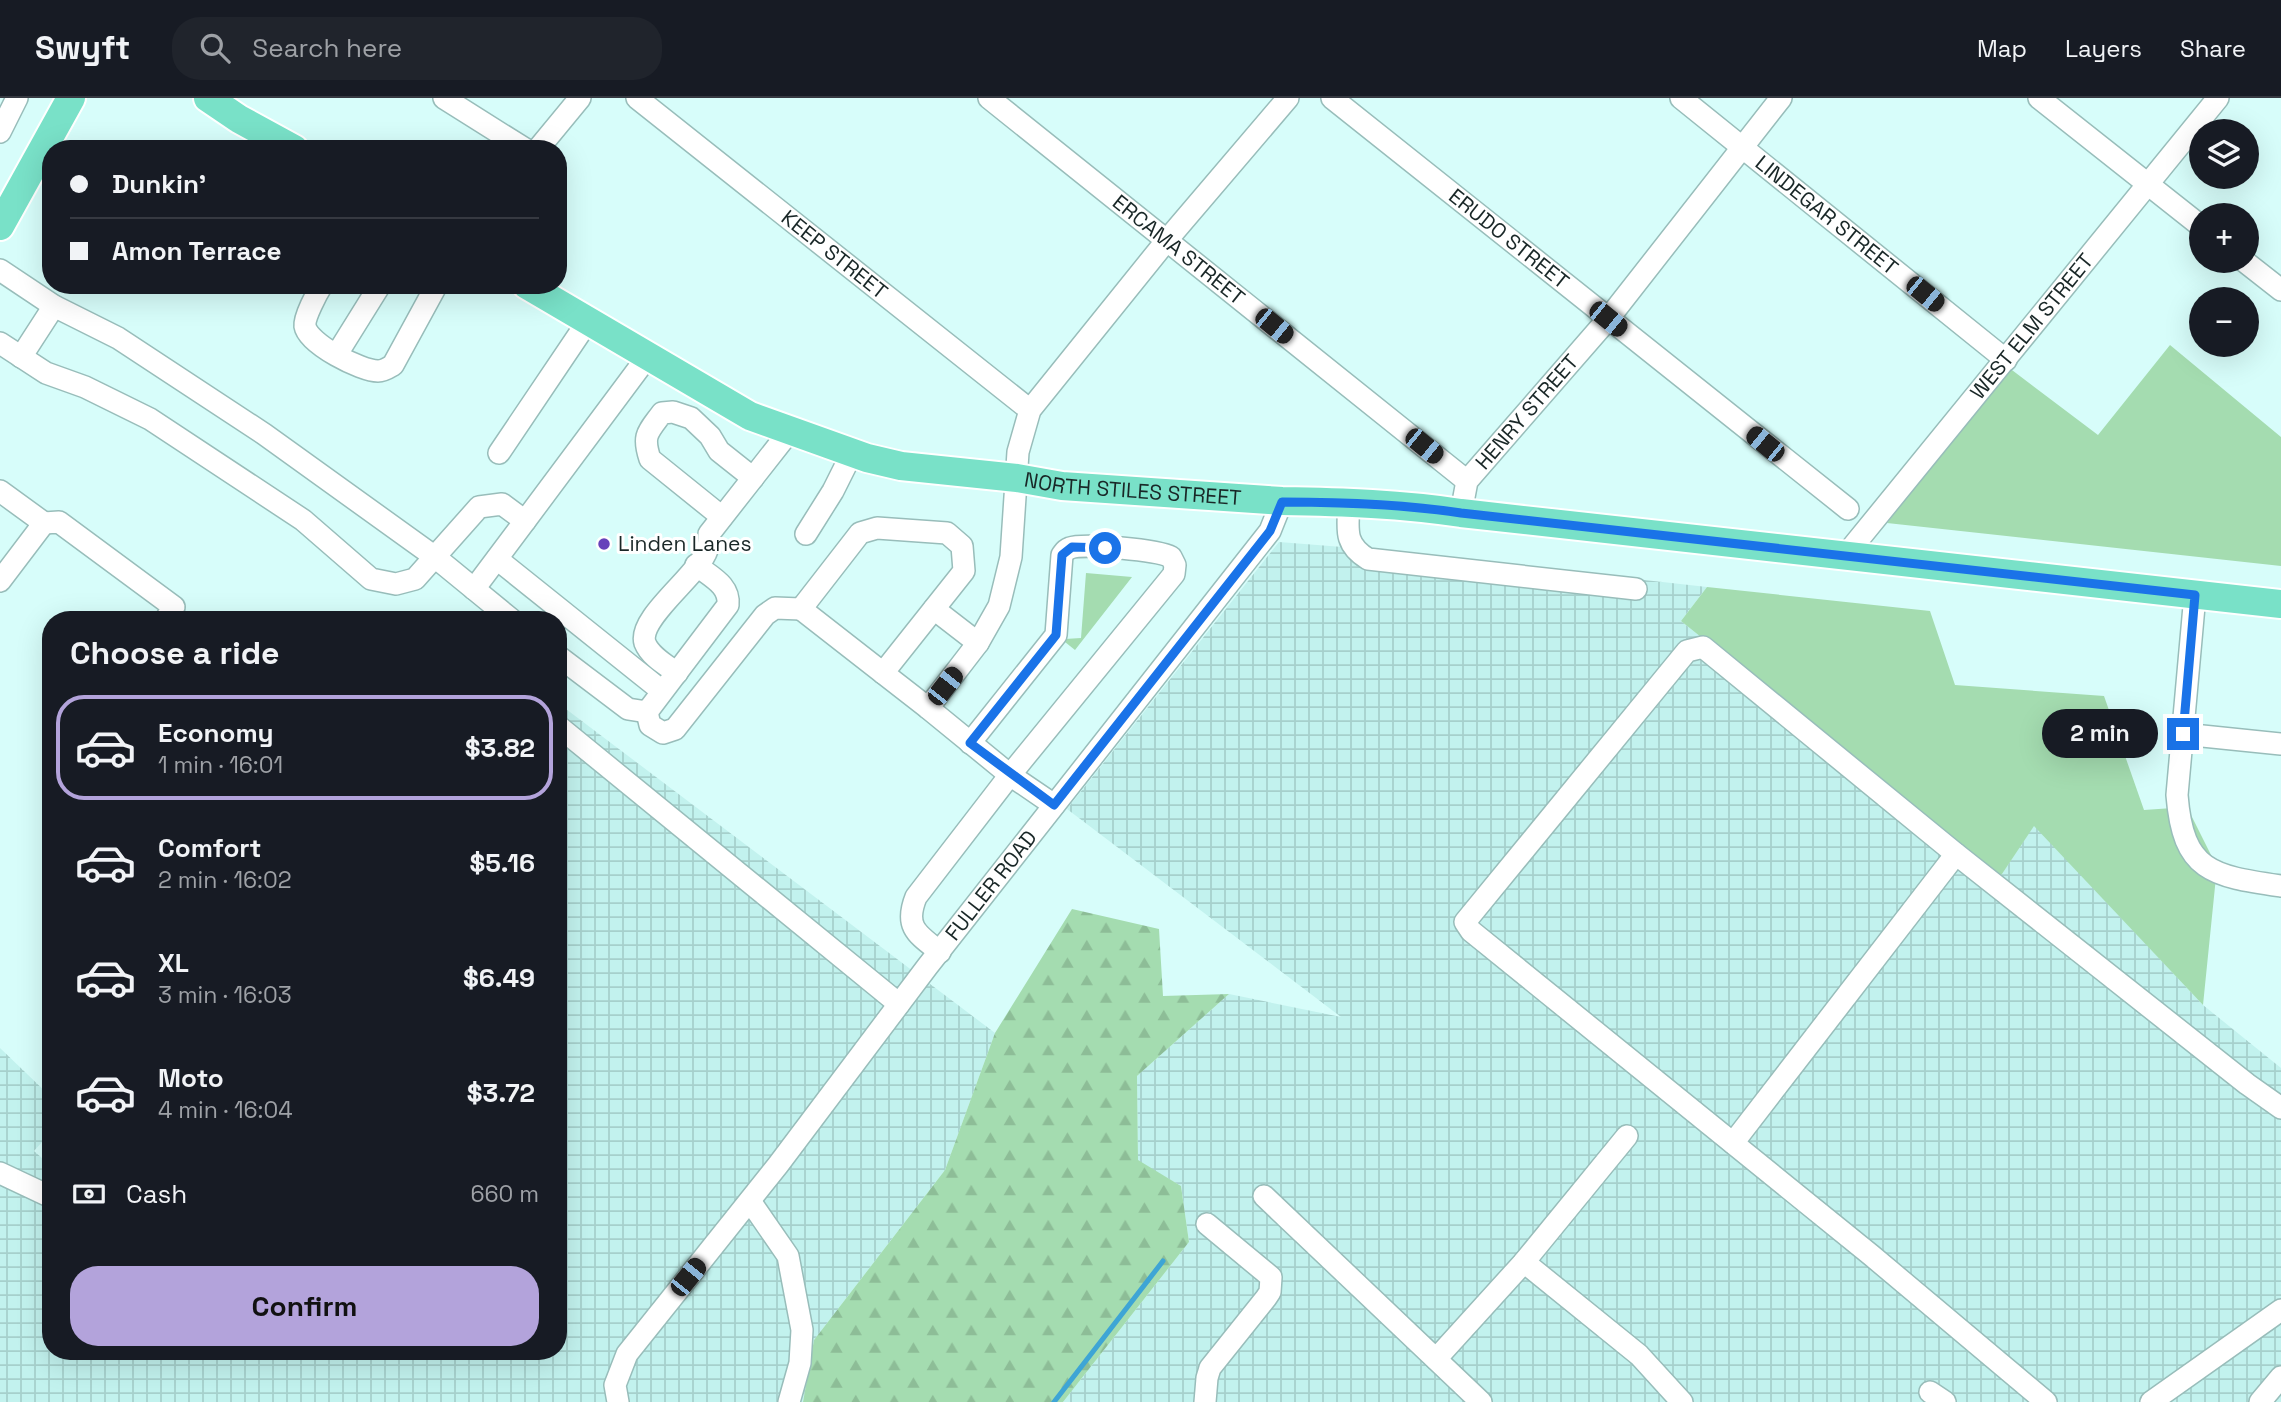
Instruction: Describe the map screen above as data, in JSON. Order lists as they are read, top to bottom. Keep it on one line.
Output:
{"streets":{"main road":["NORTH STILES STREET"],"street":["LINDEGAR STREET","ERUDO STREET","ERCAMA STREET","KEEP STREET","WEST ELM STREET","HENRY STREET","FULLER ROAD"]},"crossings":[["LINDEGAR STREET","WEST ELM STREET"],["LINDEGAR STREET","HENRY STREET"],["ERUDO STREET","HENRY STREET"],["ERCAMA STREET","HENRY STREET"],["WEST ELM STREET","NORTH STILES STREET"],["HENRY STREET","NORTH STILES STREET"],["NORTH STILES STREET","FULLER ROAD"]],"places":["Linden Lanes"],"page":{"header":"Swyft","search":"Search here","nav":["Map","Layers","Share"],"map_buttons":["+","−"],"banner":["Dunkin'","Amon Terrace"],"heading":"Choose a ride","list":[{"name":"Economy","note":"1 min · 16:01","value":"$3.82"},{"name":"Comfort","note":"2 min · 16:02","value":"$5.16"},{"name":"XL","note":"3 min · 16:03","value":"$6.49"},{"name":"Moto","note":"4 min · 16:04","value":"$3.72"}],"bubble":"2 min","pay":["Cash","660 m"],"buttons":"Confirm"}}
